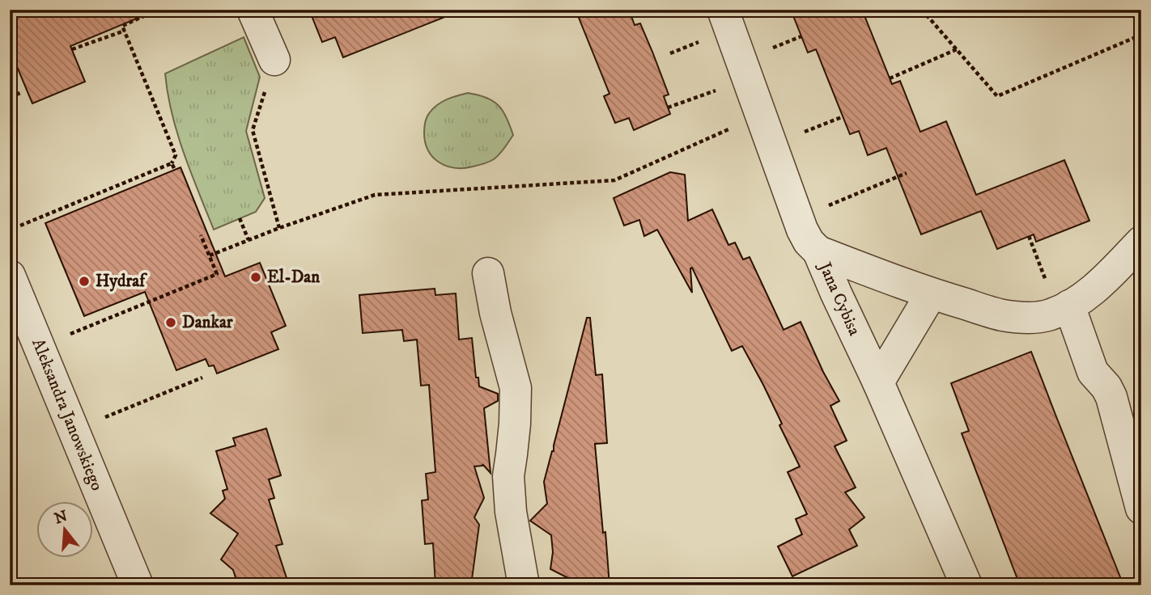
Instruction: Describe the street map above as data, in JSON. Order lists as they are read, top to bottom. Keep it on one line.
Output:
{"streets":{"street":["Jana Cybisa","Aleksandra Janowskiego"]},"places":["El-Dan","Hydraf","Dankar"],"north":"top"}
